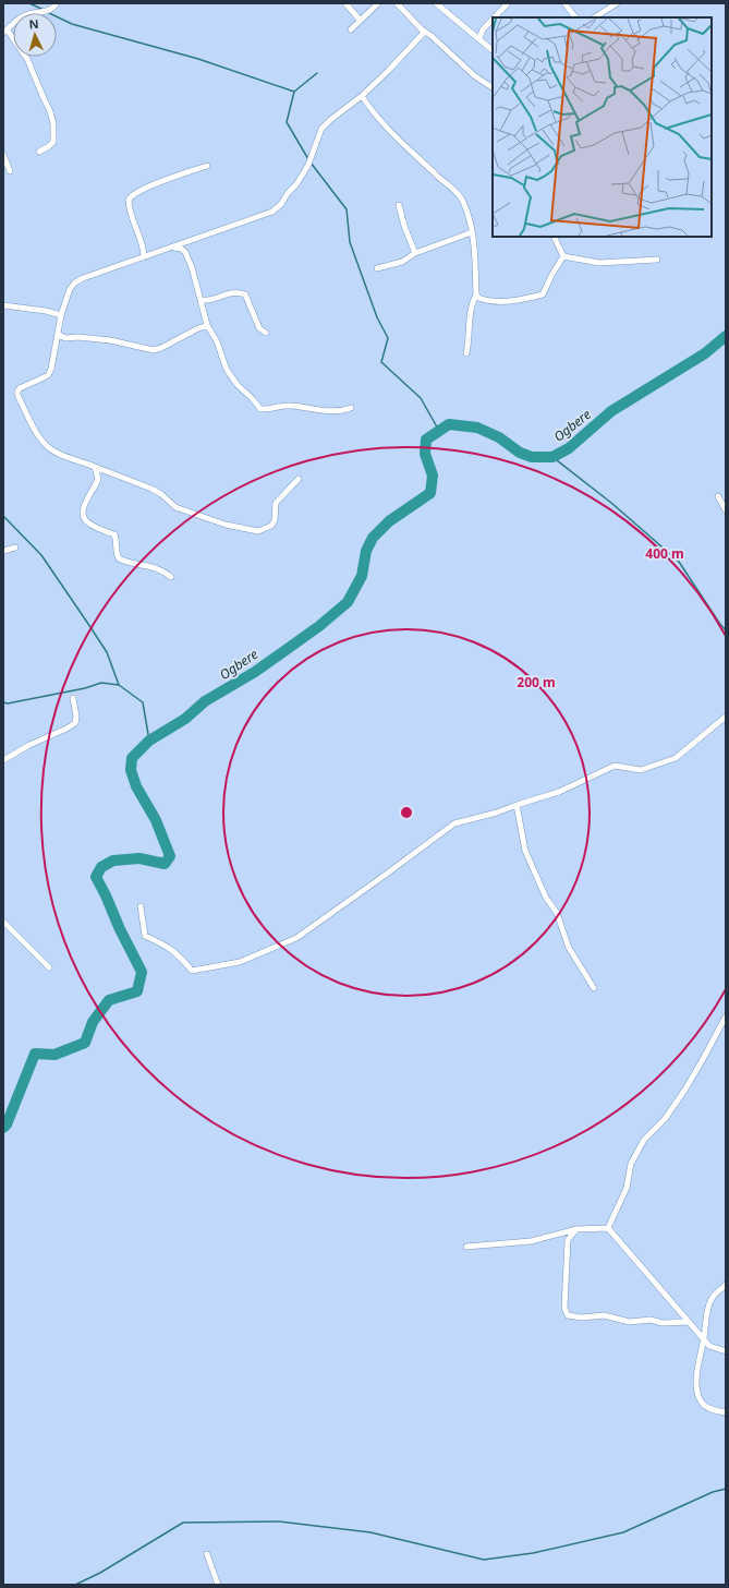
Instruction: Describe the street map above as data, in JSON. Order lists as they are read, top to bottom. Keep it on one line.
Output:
{"water":["Ogbere"],"north":"top","rings":["400 m","200 m"]}
